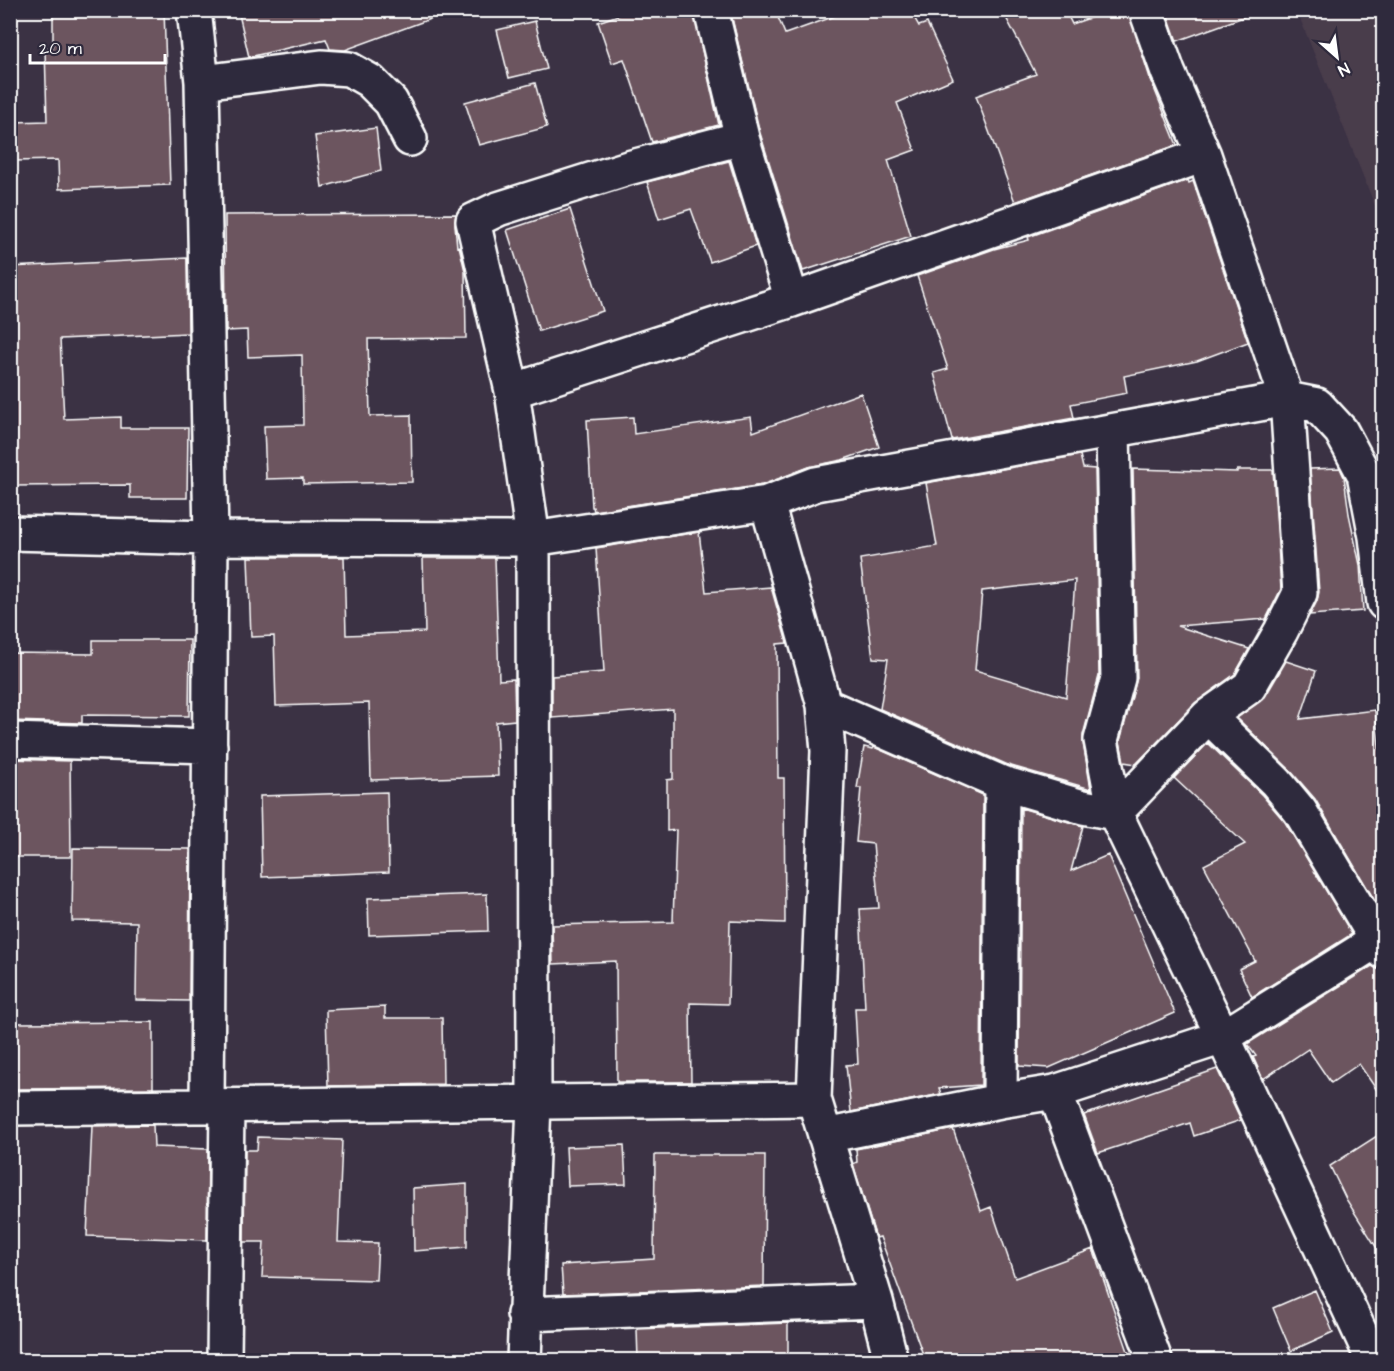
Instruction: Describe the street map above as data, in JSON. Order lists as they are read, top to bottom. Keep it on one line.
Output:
{"scale_bar":"20 m","north":"bottom right"}
